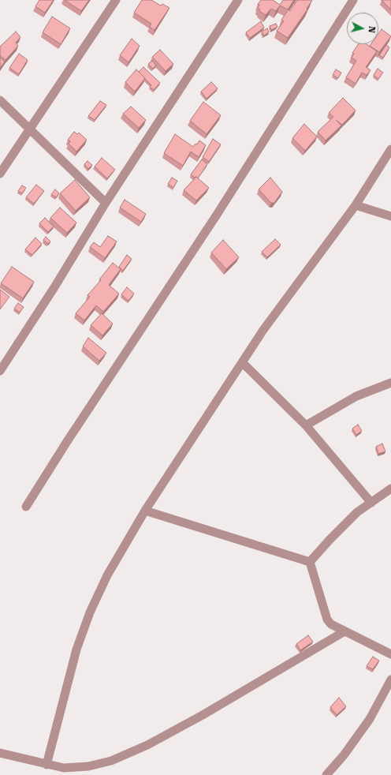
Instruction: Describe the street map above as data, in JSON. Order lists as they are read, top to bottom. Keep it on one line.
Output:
{"north":"right"}
